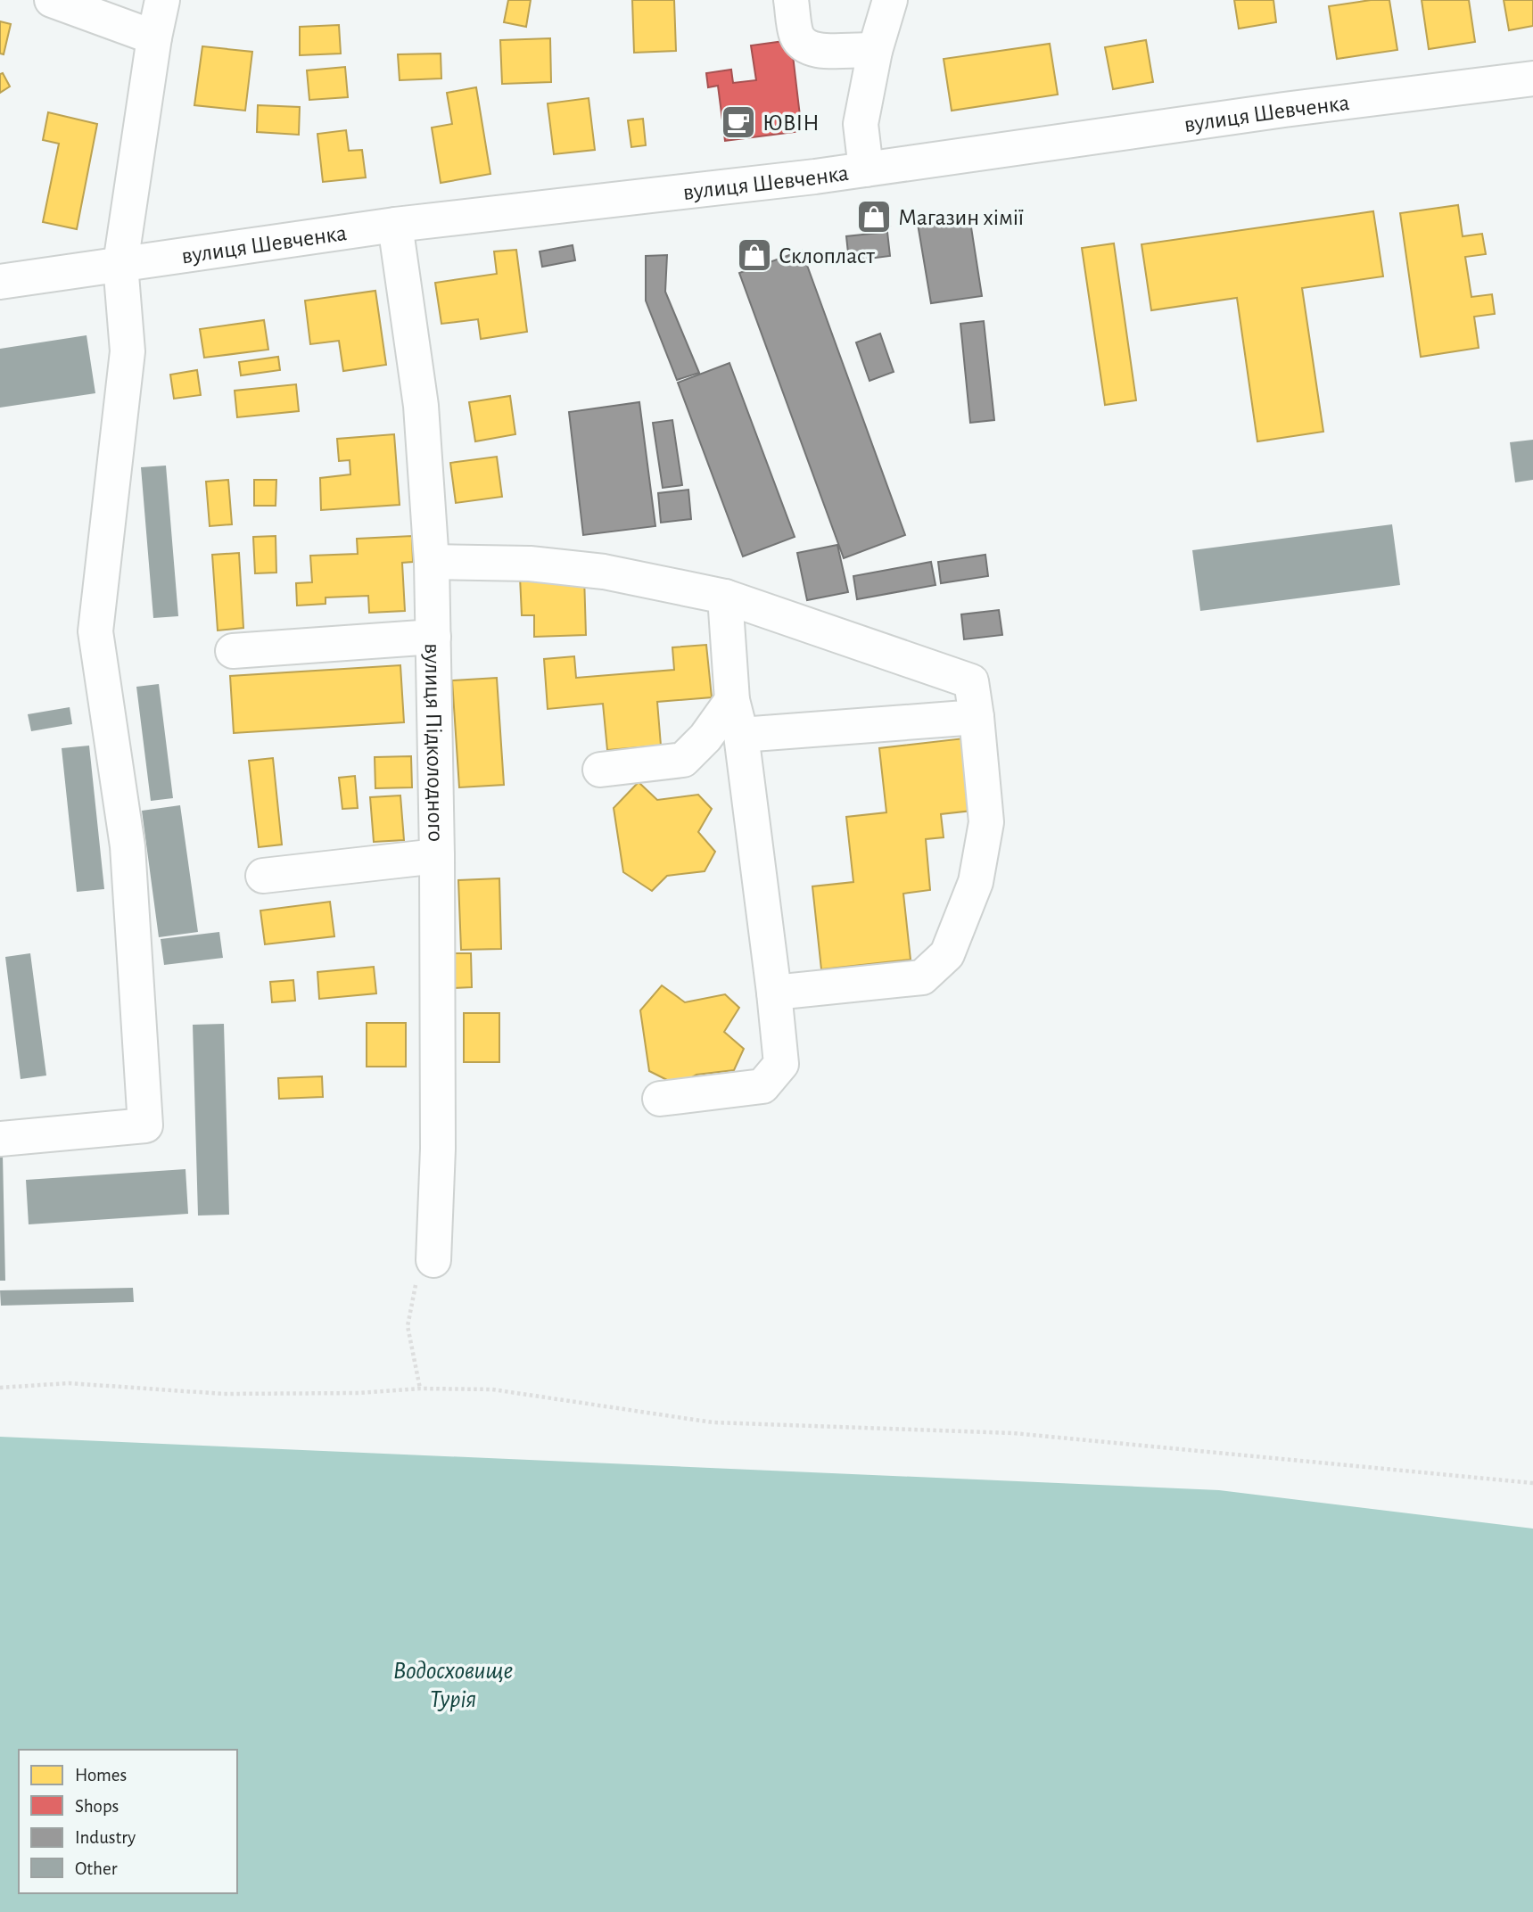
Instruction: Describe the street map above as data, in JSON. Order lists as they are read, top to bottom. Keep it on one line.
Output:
{"streets":{"street":["вулиця Шевченка","вулиця Підколодного"]},"crossings":[["вулиця Шевченка","вулиця Підколодного"]],"water":["Водосховище Турія"],"places":{"cafe":["ЮВІН"],"shop":["Магазин хімії","Склопласт"]},"legend":["Homes","Shops","Industry","Other"]}
